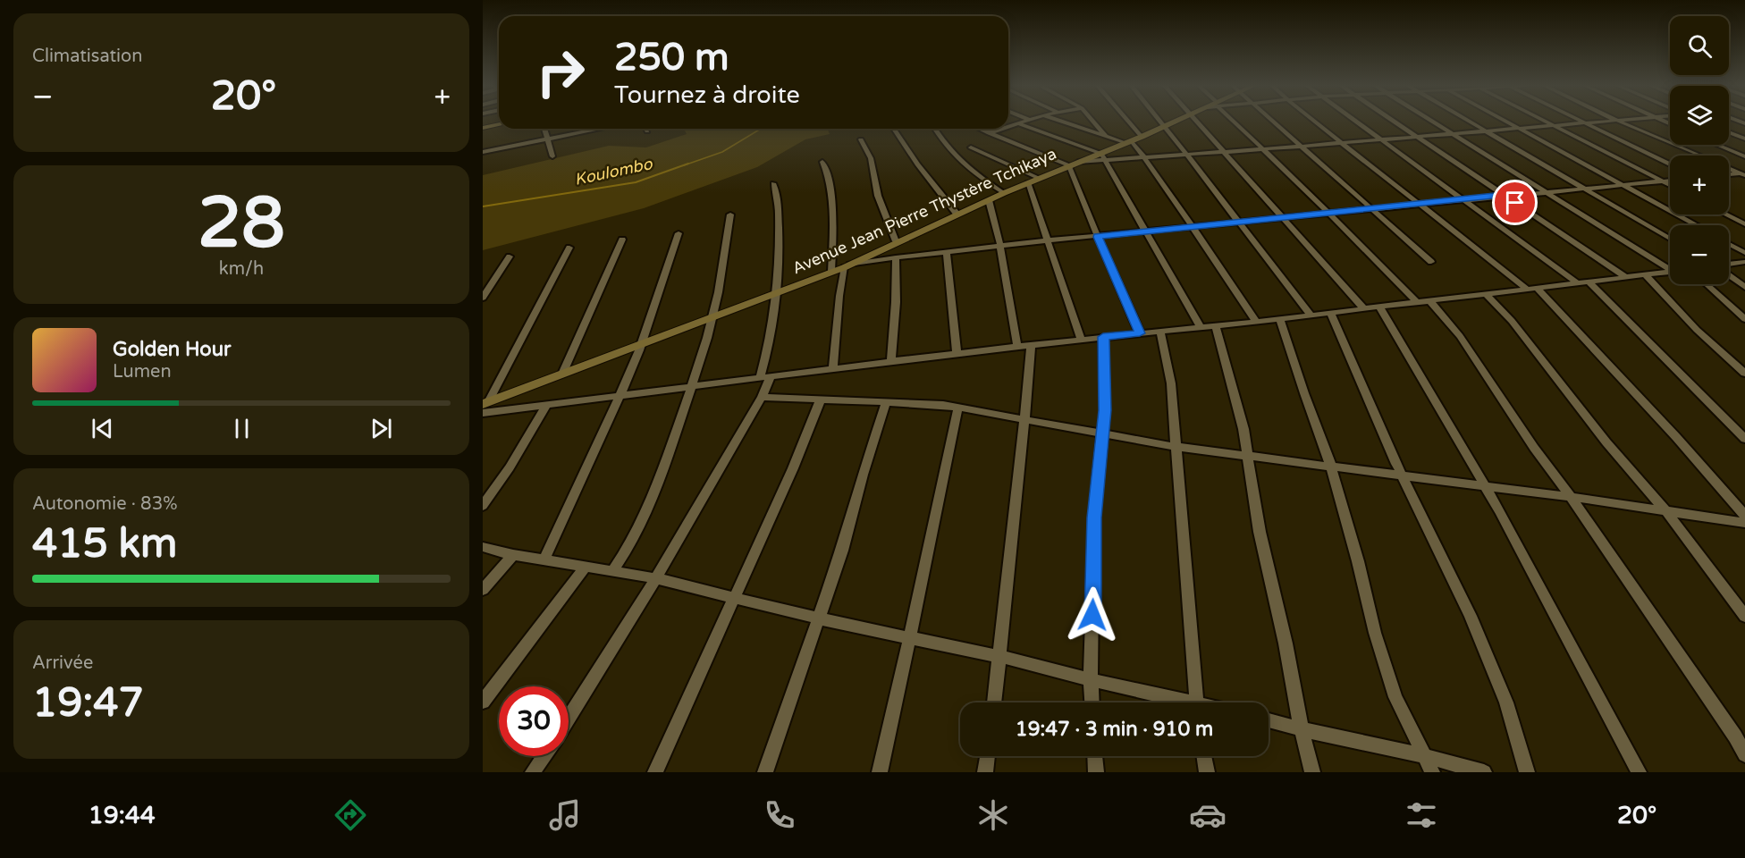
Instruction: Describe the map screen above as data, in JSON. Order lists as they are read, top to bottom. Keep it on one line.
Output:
{"streets":{"street":["Avenue Jean Pierre Thystère Tchikaya"]},"water":["Koulombo"],"page":{"tile":["Climatisation",["28","km/h"],["Autonomie · 83%","415 km"],["Arrivée","19:47"]],"map_buttons":["+","−"],"turn":["250 m","Tournez à droite"],"heat":["−","20°","+"],"song":["Golden Hour","Lumen"],"limit":"30","trip":"19:47 · 3 min · 910 m","tabs":["19:44","20°"]}}
